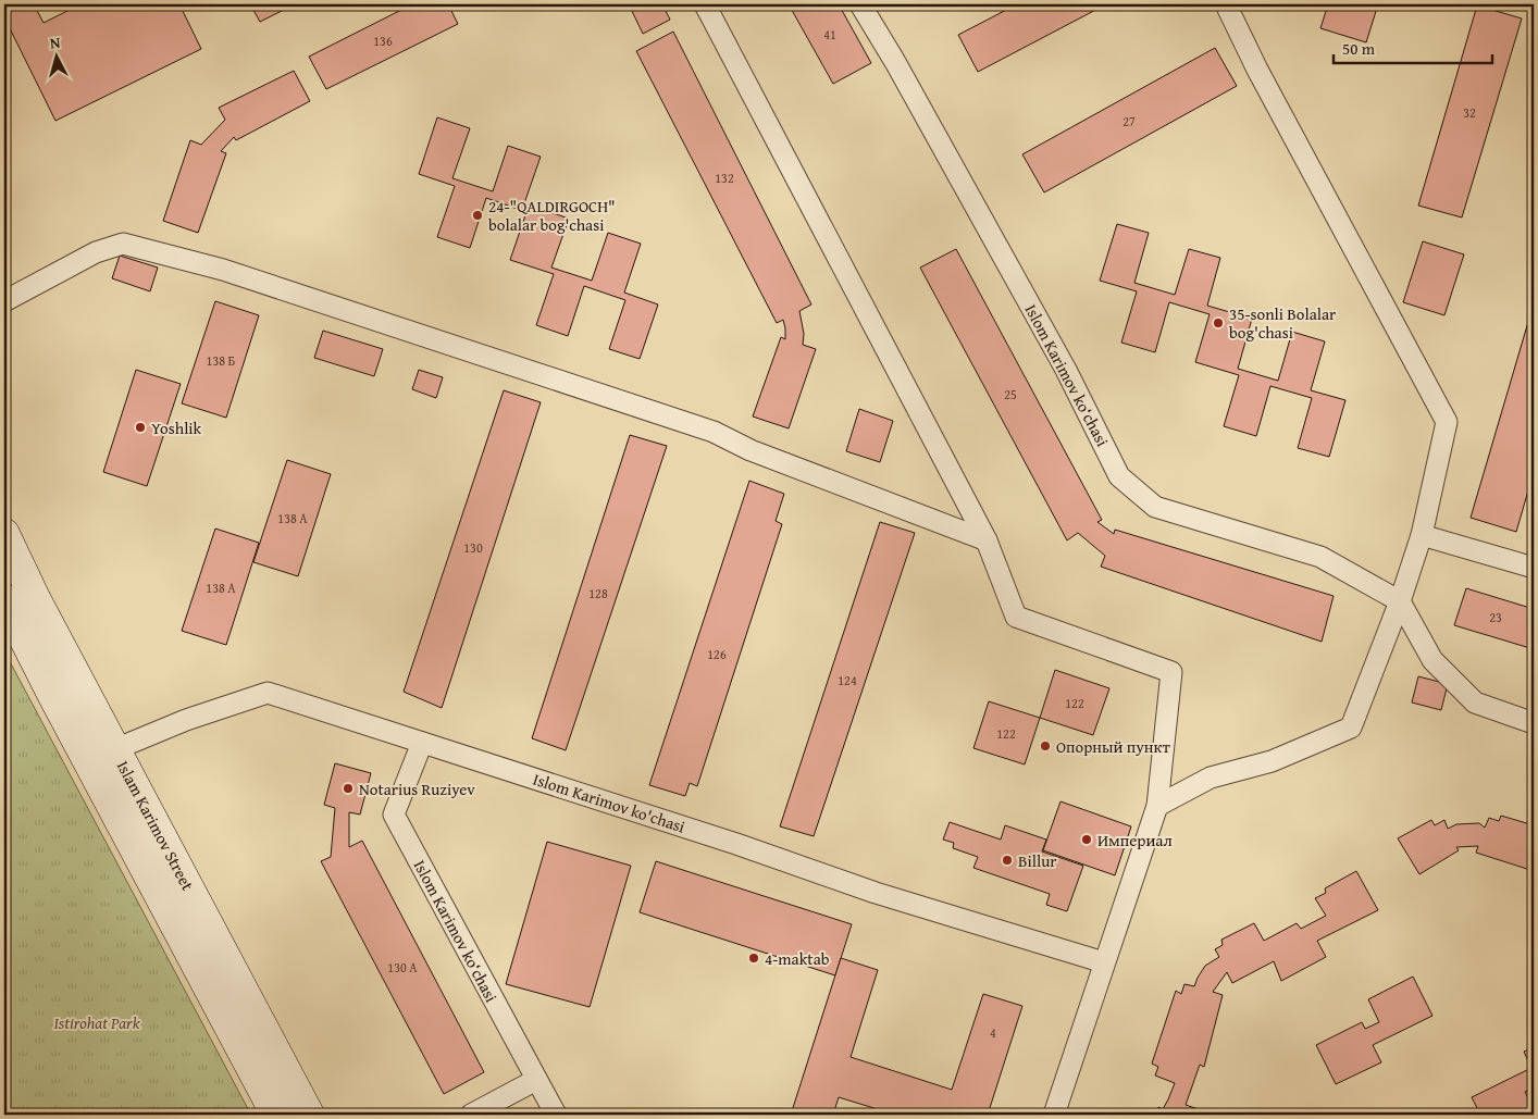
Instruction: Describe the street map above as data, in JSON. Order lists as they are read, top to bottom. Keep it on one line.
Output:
{"streets":{"main road":["Islam Karimov Street"],"street":["Islom Karimov ko‘chasi","Islom Karimov ko'chasi"]},"crossings":[["Islom Karimov ko‘chasi","Islom Karimov ko'chasi"],["Islom Karimov ko'chasi","Islam Karimov Street"]],"parks":["Istirohat Park"],"places":["24-\"QALDIRGOCH\" bolalar bog'chasi","35-sonli Bolalar bog'chasi","Yoshlik","Опорный пункт","Notarius Ruziyev","Империал","Billur","4-maktab"],"house_numbers":["41","136","32","27","132","138 Б","25","138 А","130","138 А","128","23","126","124","122","122","130 А","4"],"scale_bar":"50 m","north":"top"}
